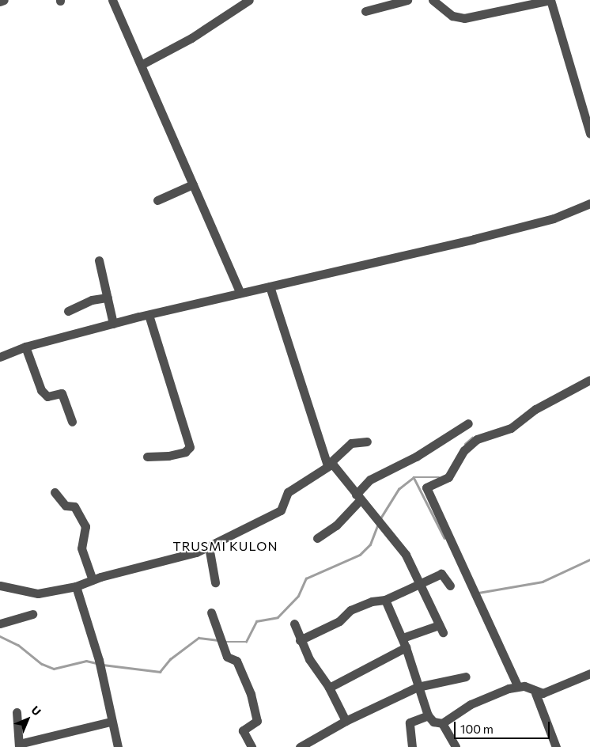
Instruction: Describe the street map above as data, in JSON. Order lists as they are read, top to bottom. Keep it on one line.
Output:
{"districts":["TRUSMI KULON"],"scale_bar":"100 m","north":"top right"}
